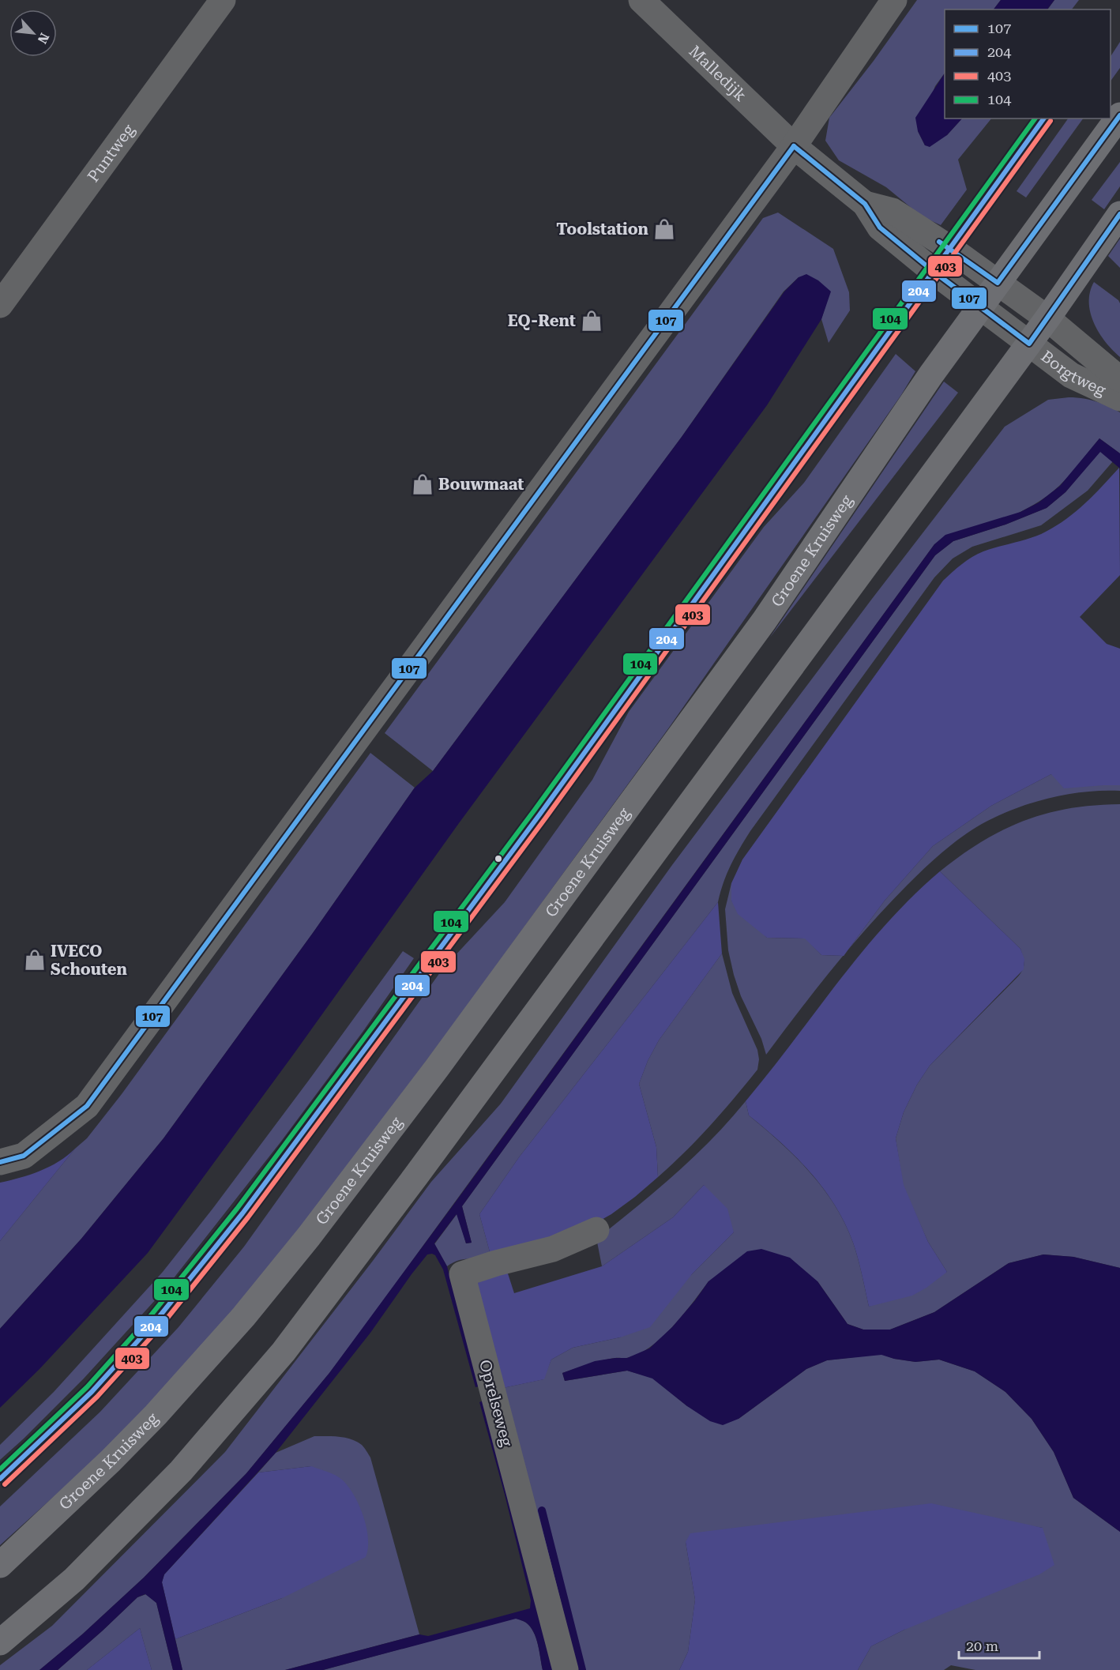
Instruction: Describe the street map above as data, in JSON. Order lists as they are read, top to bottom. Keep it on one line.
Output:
{"streets":{"main road":["Groene Kruisweg"],"street":["Malledijk","Puntweg","Borgtweg","Oprelseweg"]},"crossings":[["Malledijk","Borgtweg"],["Malledijk","Groene Kruisweg"],["Borgtweg","Groene Kruisweg"]],"places":{"shop":["Toolstation","EQ-Rent","Bouwmaat","IVECO Schouten"]},"lines":["transit line 107","transit line 204","transit line 104","transit line 403"],"legend":["107","204","403","104"],"scale_bar":"20 m","north":"bottom right"}
